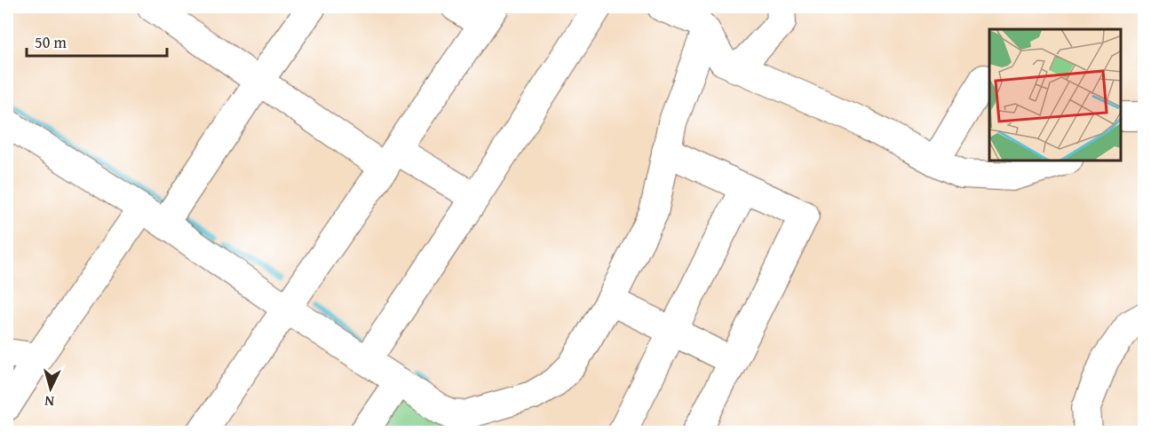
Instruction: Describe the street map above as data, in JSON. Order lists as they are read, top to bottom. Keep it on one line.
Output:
{"scale_bar":"50 m","north":"bottom"}
